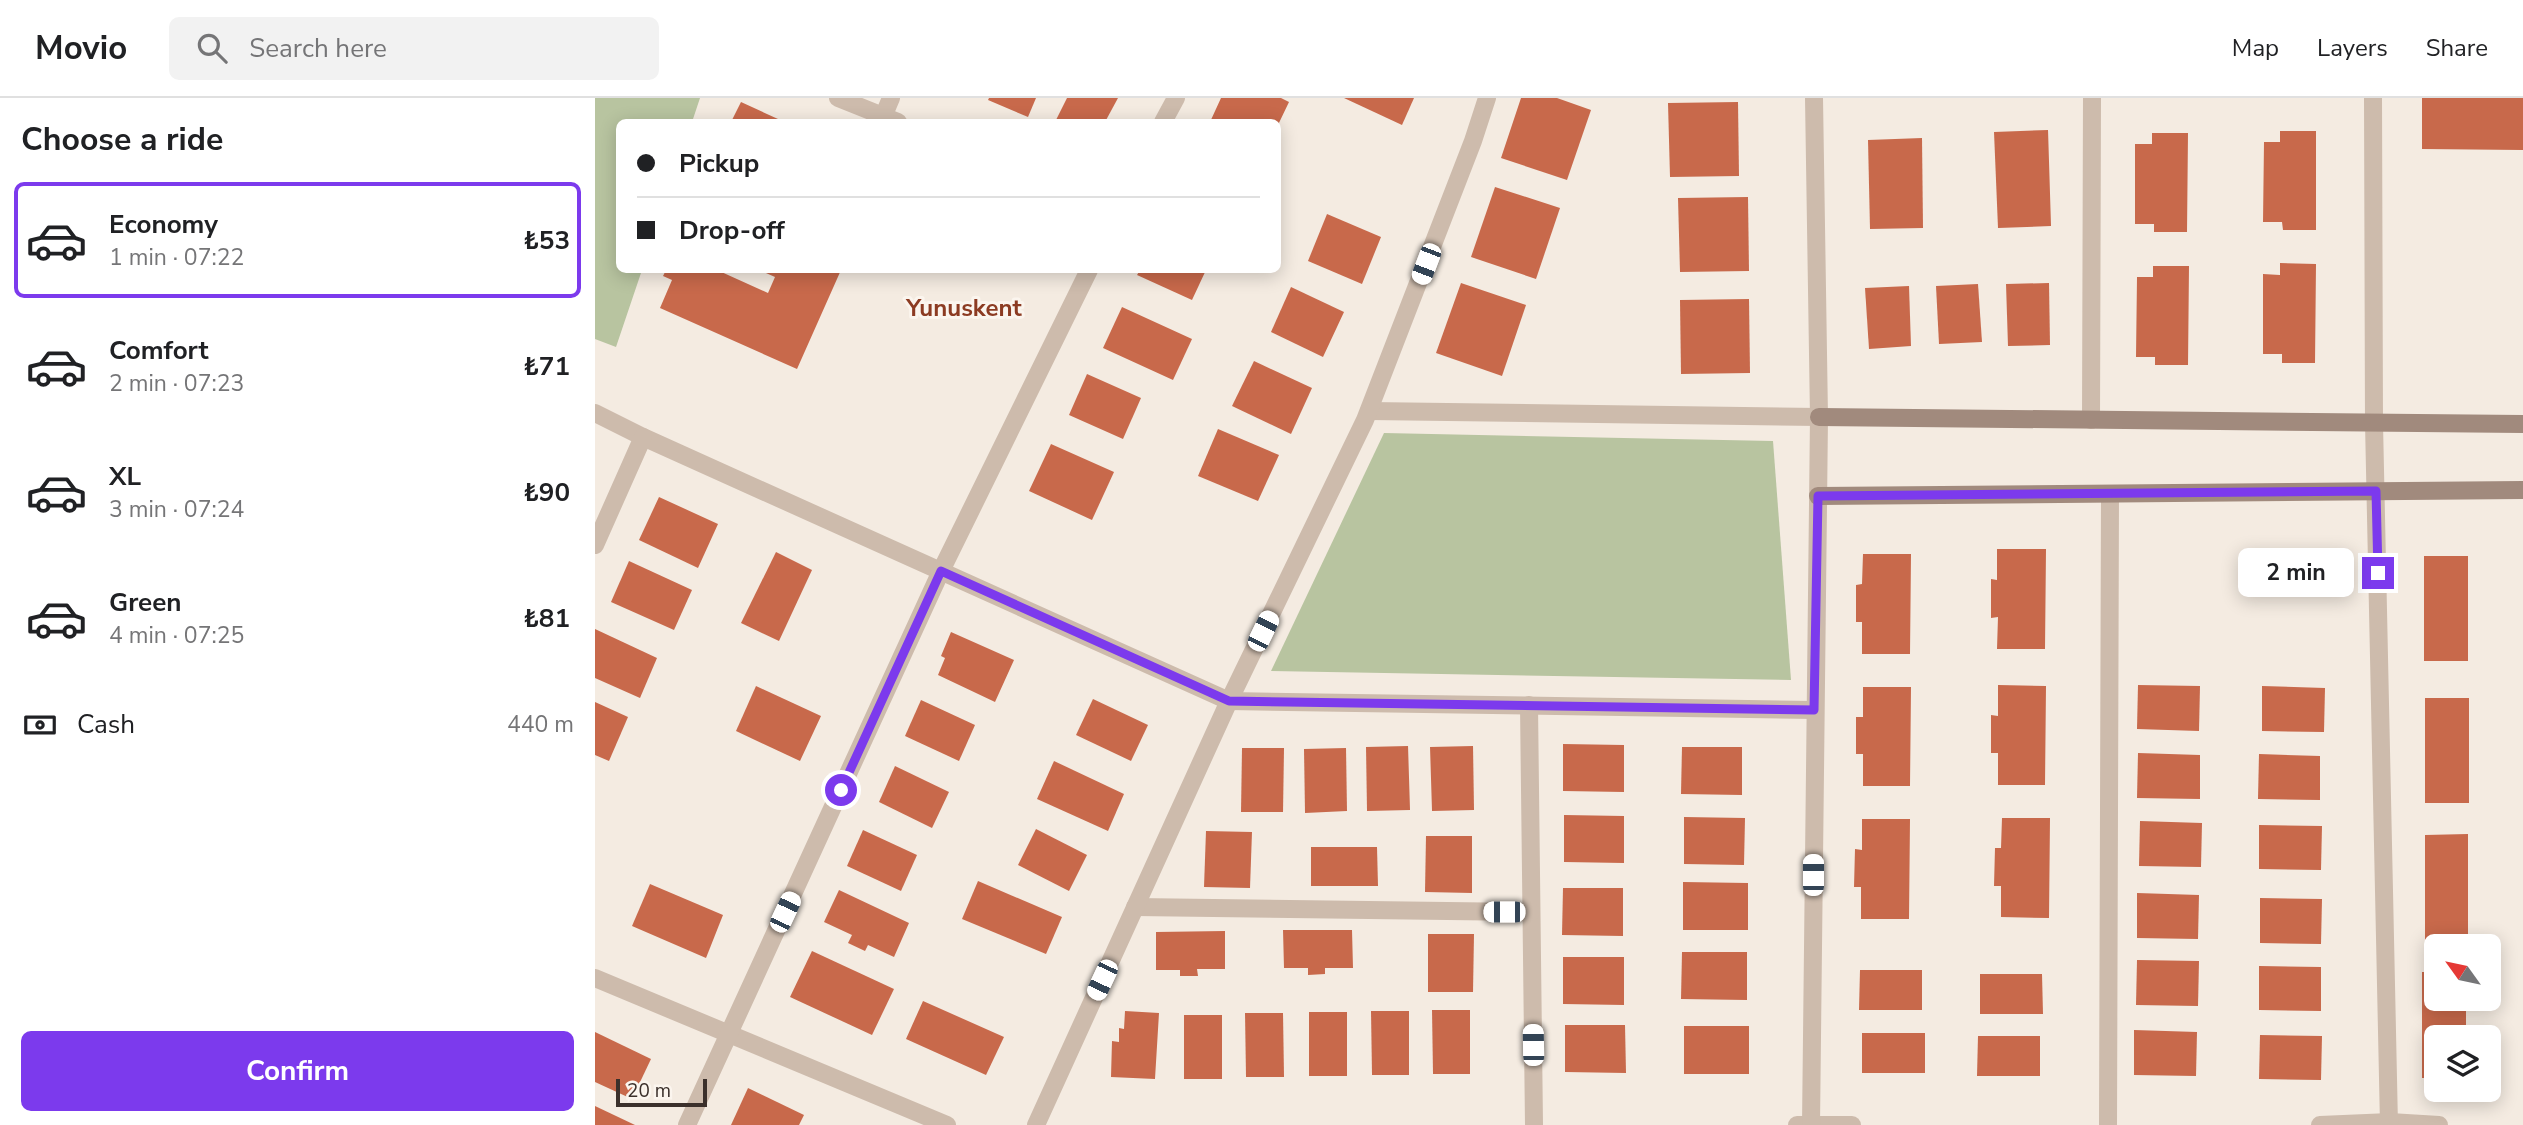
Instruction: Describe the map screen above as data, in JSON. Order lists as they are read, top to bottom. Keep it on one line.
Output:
{"districts":["Yunuskent"],"scale_bar":"20 m","north":"top left","page":{"header":"Movio","search":"Search here","nav":["Map","Layers","Share"],"heading":"Choose a ride","banner":["Pickup","Drop-off"],"list":[{"name":"Economy","note":"1 min · 07:22","value":"₺53"},{"name":"Comfort","note":"2 min · 07:23","value":"₺71"},{"name":"XL","note":"3 min · 07:24","value":"₺90"},{"name":"Green","note":"4 min · 07:25","value":"₺81"}],"bubble":"2 min","pay":["Cash","440 m"],"buttons":"Confirm","scale":"20 m"}}
